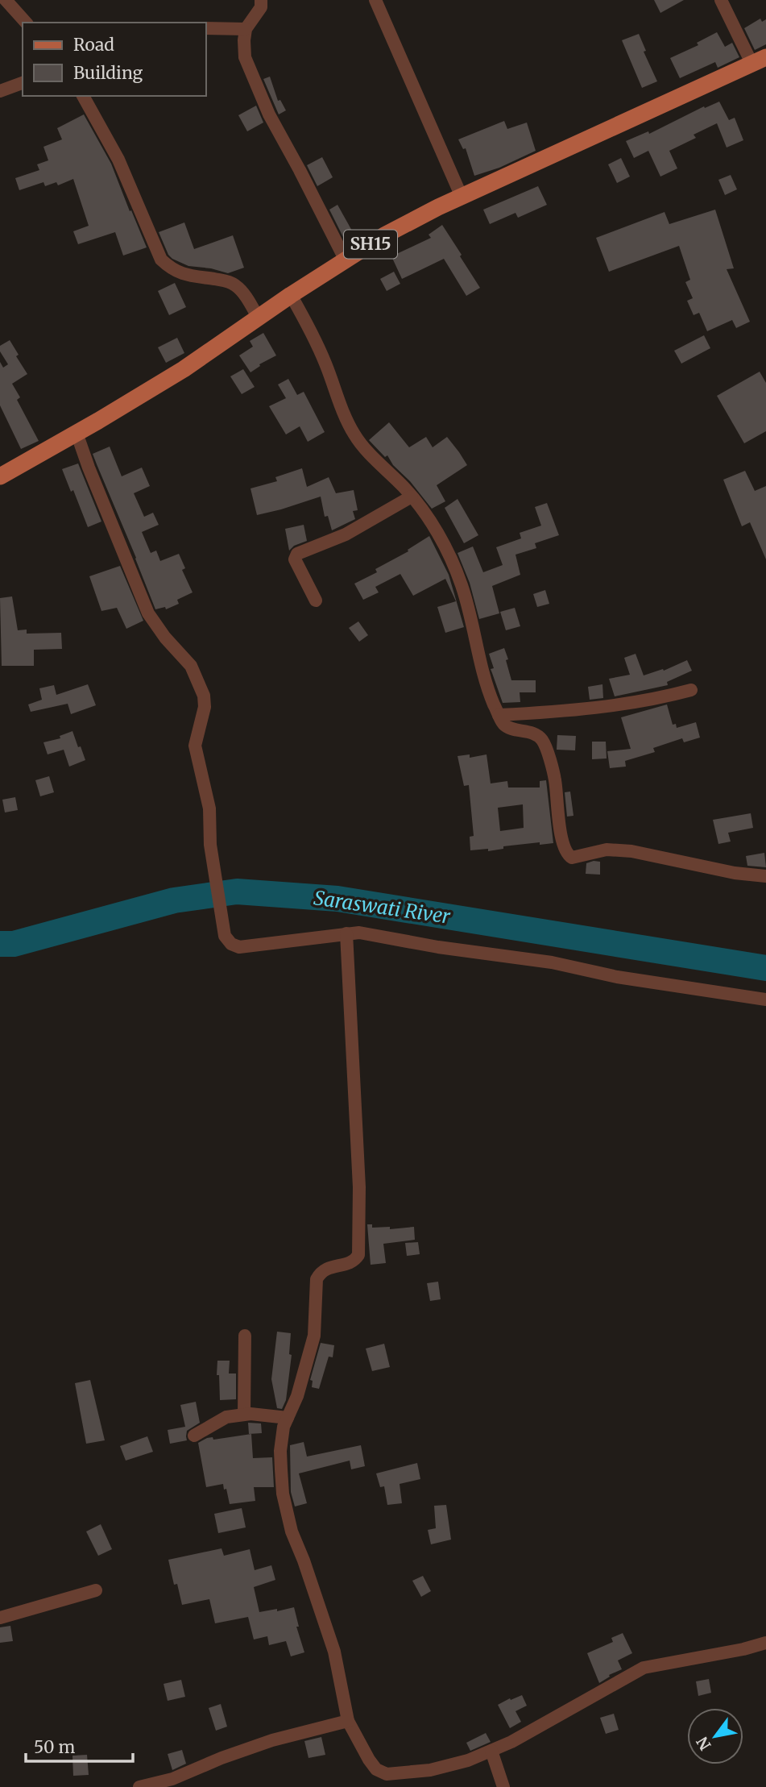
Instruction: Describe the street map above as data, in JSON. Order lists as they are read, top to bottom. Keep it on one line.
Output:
{"streets":{"main road":["SH15"]},"water":["Saraswati River"],"legend":["Road","Building"],"scale_bar":"50 m","north":"bottom left"}
